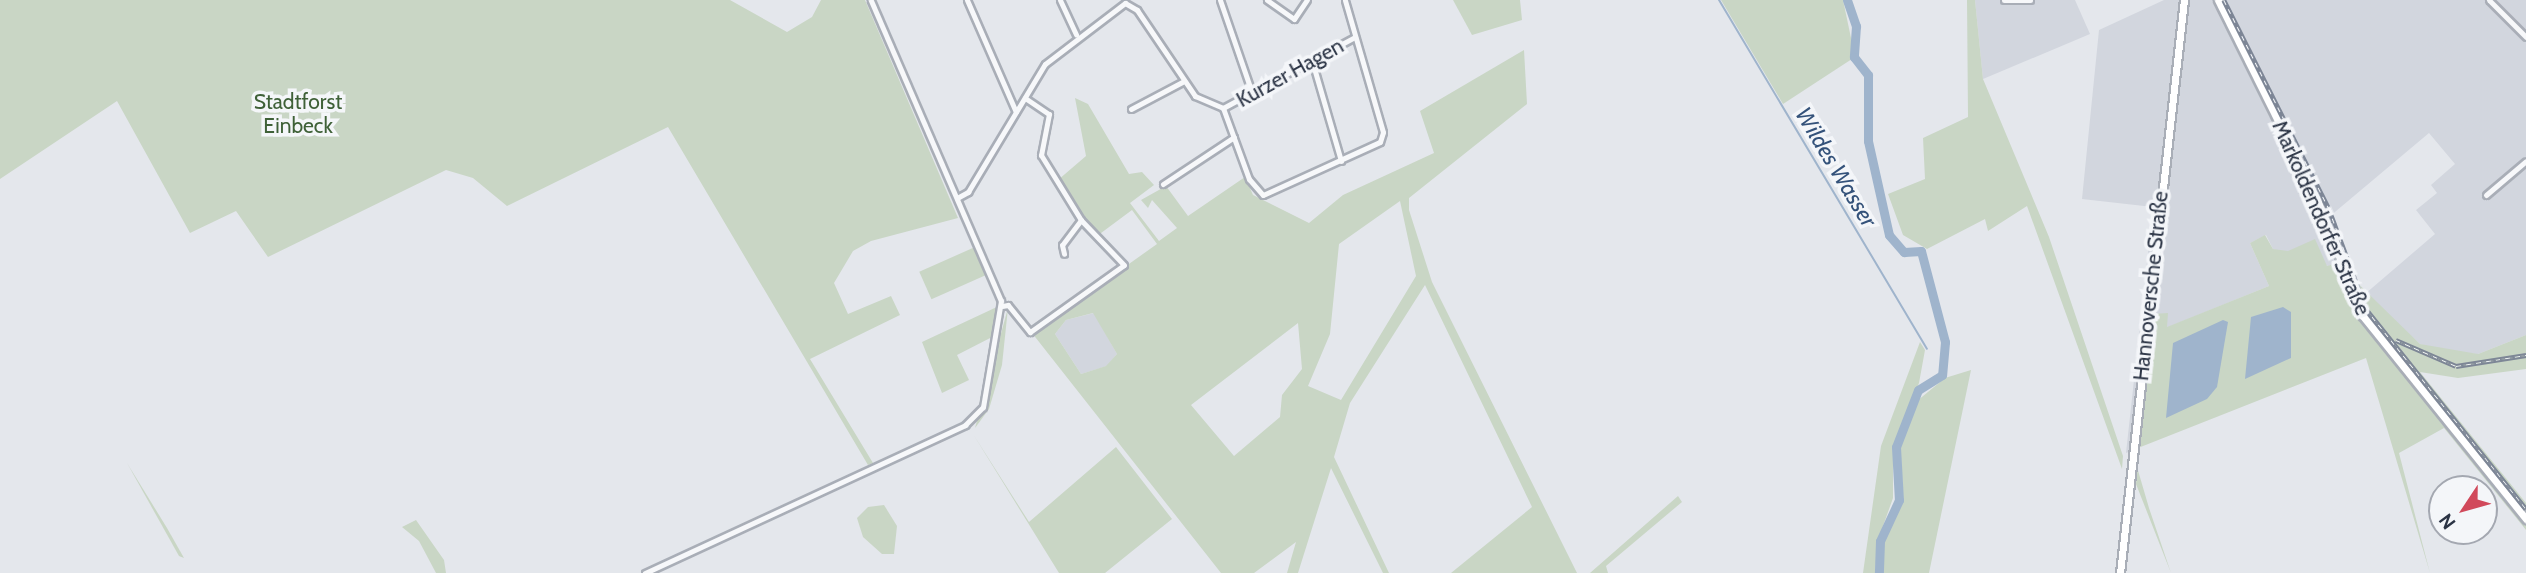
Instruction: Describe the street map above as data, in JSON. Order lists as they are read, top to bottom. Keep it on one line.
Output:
{"streets":{"main road":["Markoldendorfer Straße","Hannoversche Straße"],"street":["Kurzer Hagen"]},"water":["Wildes Wasser"],"parks":["Stadtforst Einbeck"],"north":"bottom left"}
